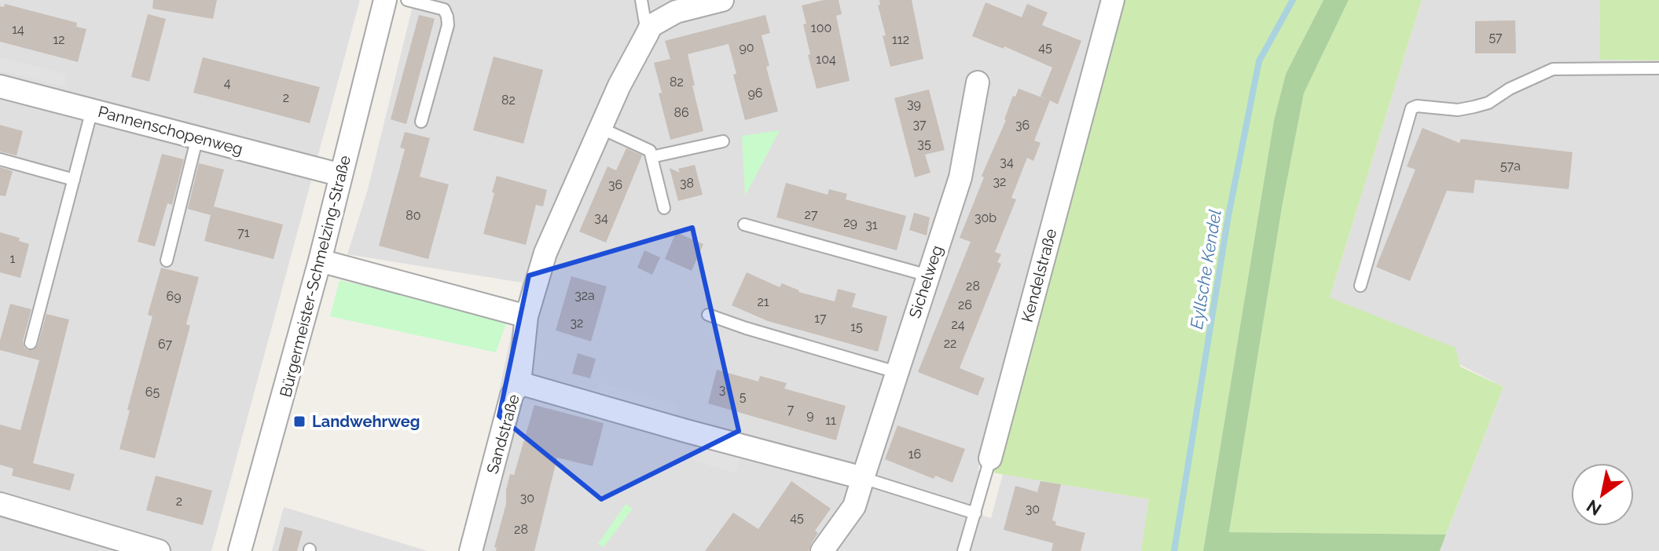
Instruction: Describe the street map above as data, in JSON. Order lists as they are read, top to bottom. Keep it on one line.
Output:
{"streets":{"street":["Pannenschopenweg","Kendelstraße","Bürgermeister-Schmelzing-Straße","Sichelweg","Sandstraße"]},"crossings":[["Pannenschopenweg","Bürgermeister-Schmelzing-Straße"]],"water":["Eyllsche Kendel"],"places":{"transit":["Landwehrweg"]},"house_numbers":["100","14","57","12","112","90","45","104","82","4","96","2","82","39","86","37","36","35","34","57a","32","38","36","27","80","34","30b","29","31","71","1","28","32a","69","21","26","17","32","24","15","22","67","3","65","5","7","9","11","16","30","2","30","45","28"],"north":"bottom left"}
